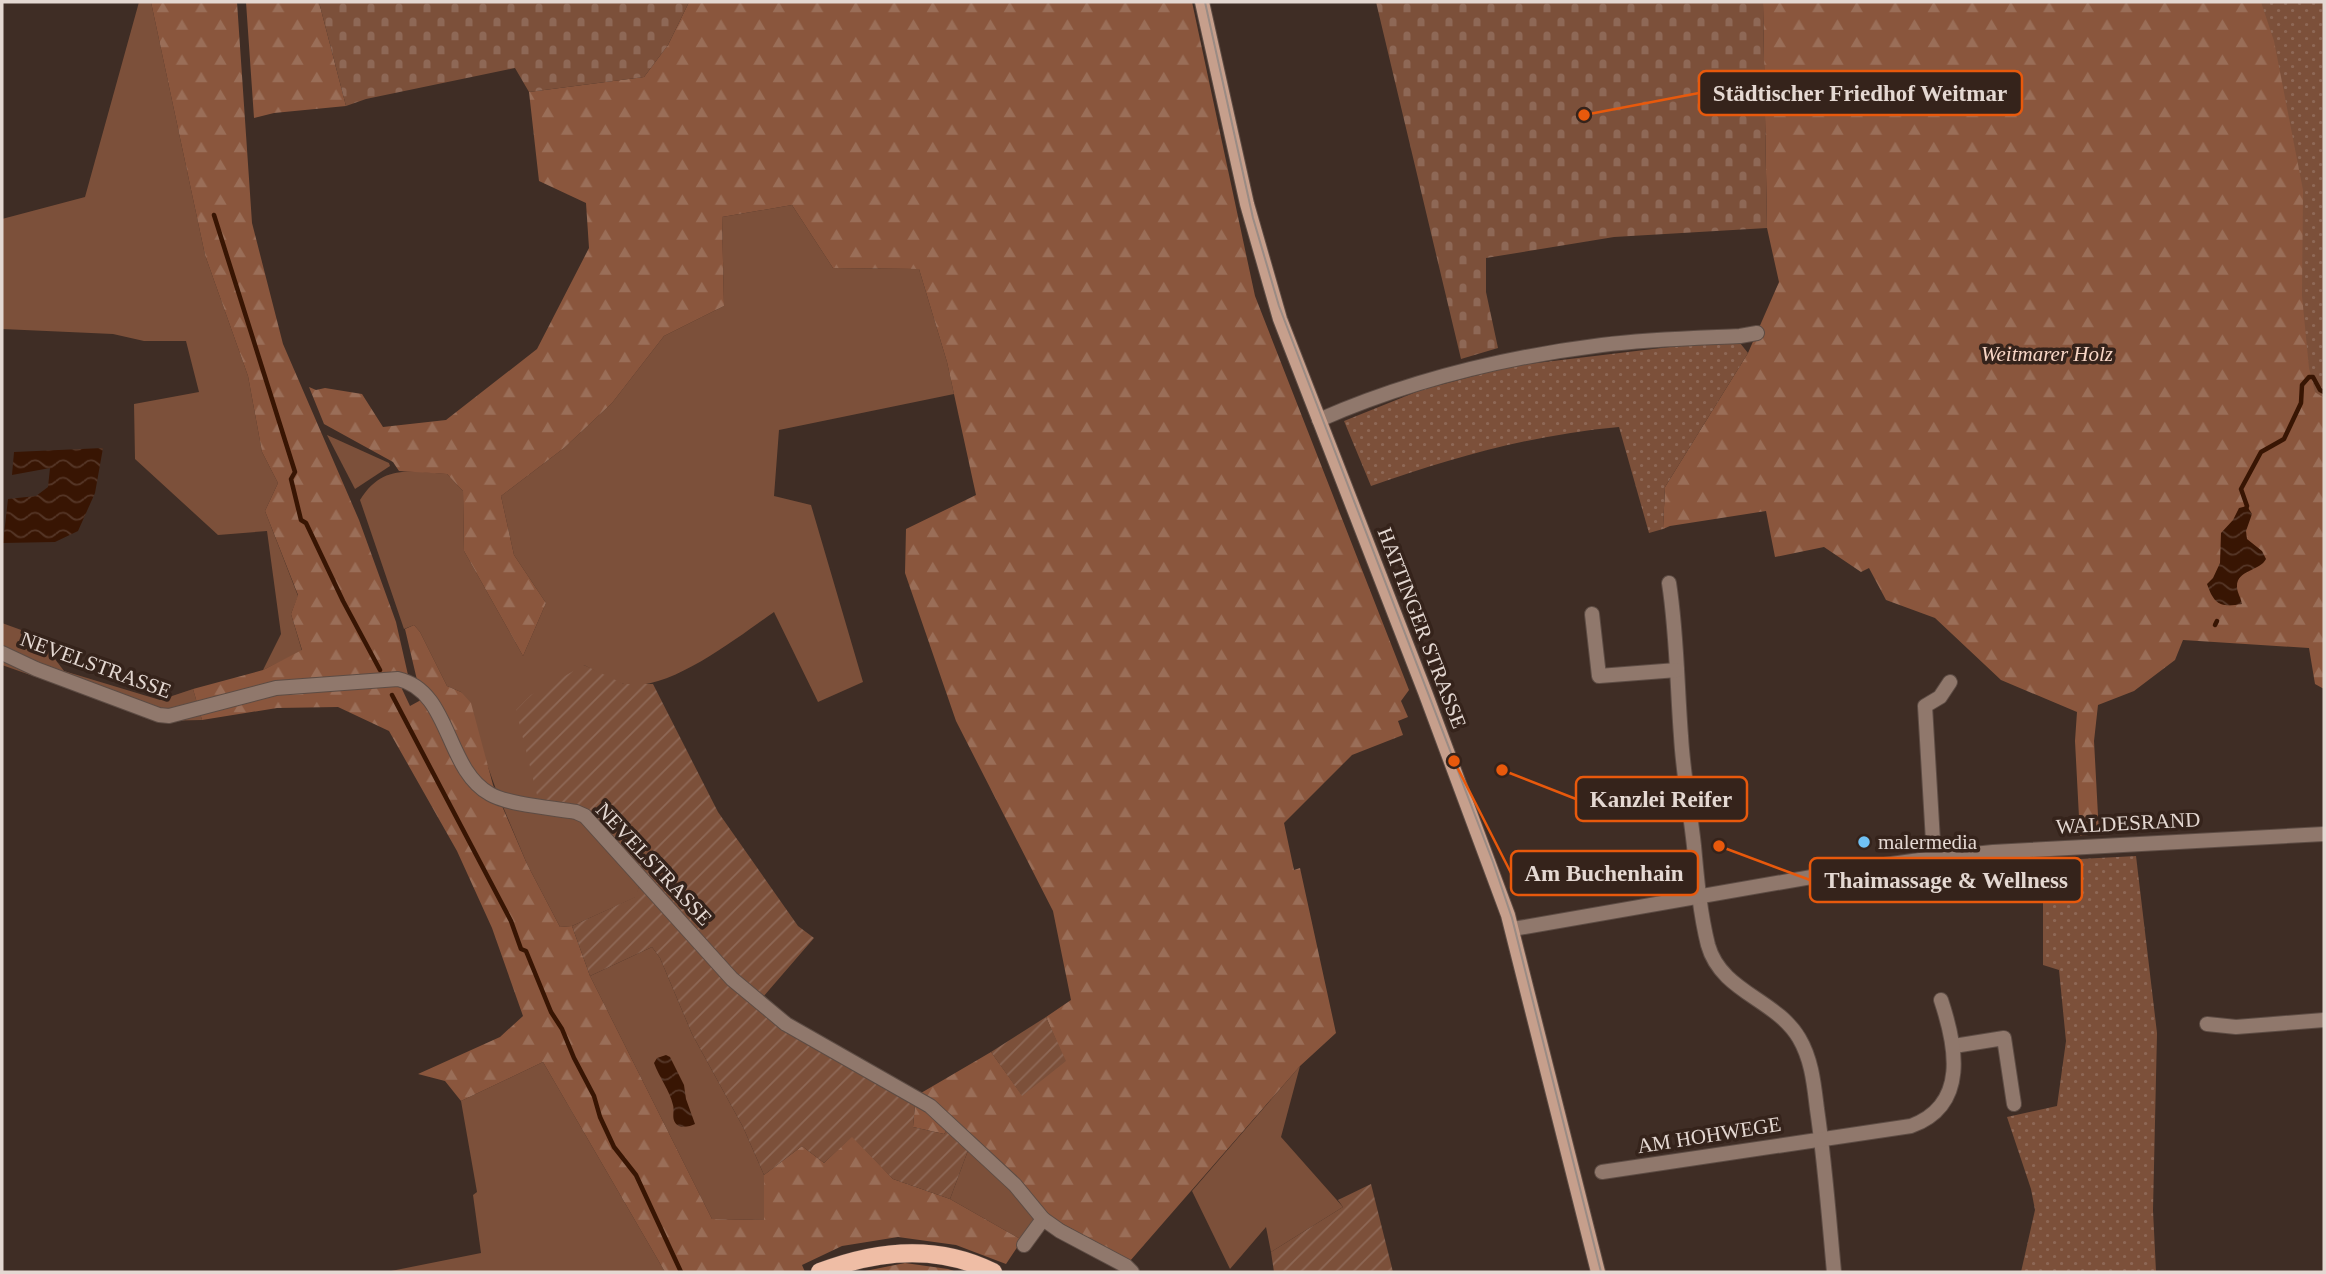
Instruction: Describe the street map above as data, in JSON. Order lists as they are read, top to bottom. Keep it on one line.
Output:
{"streets":{"main road":["HATTINGER STRASSE"],"street":["NEVELSTRASSE","WALDESRAND","AM HOHWEGE"]},"crossings":[["HATTINGER STRASSE","WALDESRAND"]],"parks":["Weitmarer Holz"],"places":["Städtischer Friedhof Weitmar","Am Buchenhain","Kanzlei Reifer","malermedia","Thaimassage & Wellness"]}
